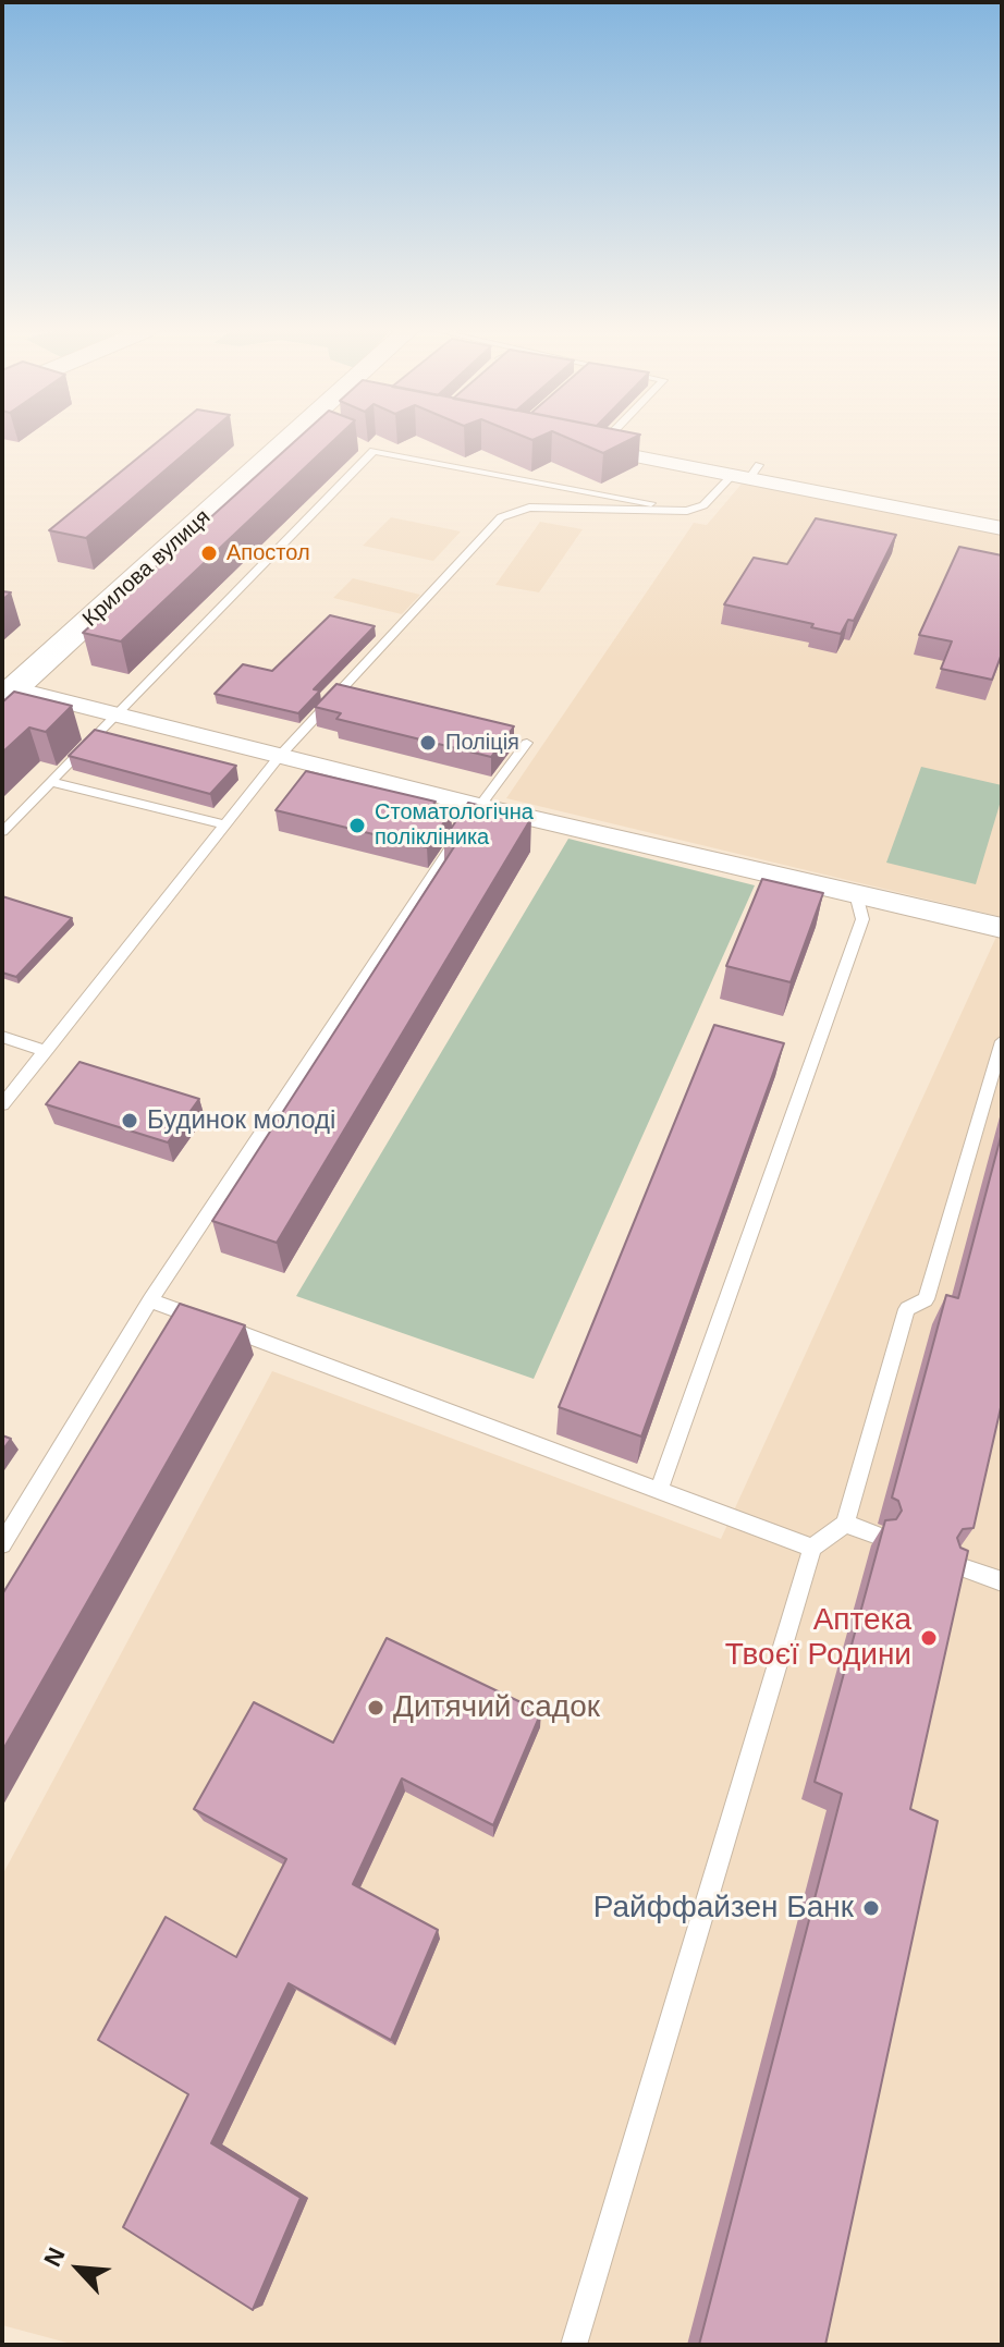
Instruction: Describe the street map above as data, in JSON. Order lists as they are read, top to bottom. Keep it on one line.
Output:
{"streets":{"street":["Крилова вулиця"]},"places":["Апостол","Поліція","Стоматологічна полікліника","Будинок молоді","Аптека Твоєї Родини","Дитячий садок","Райффайзен Банк"],"north":"top left"}
